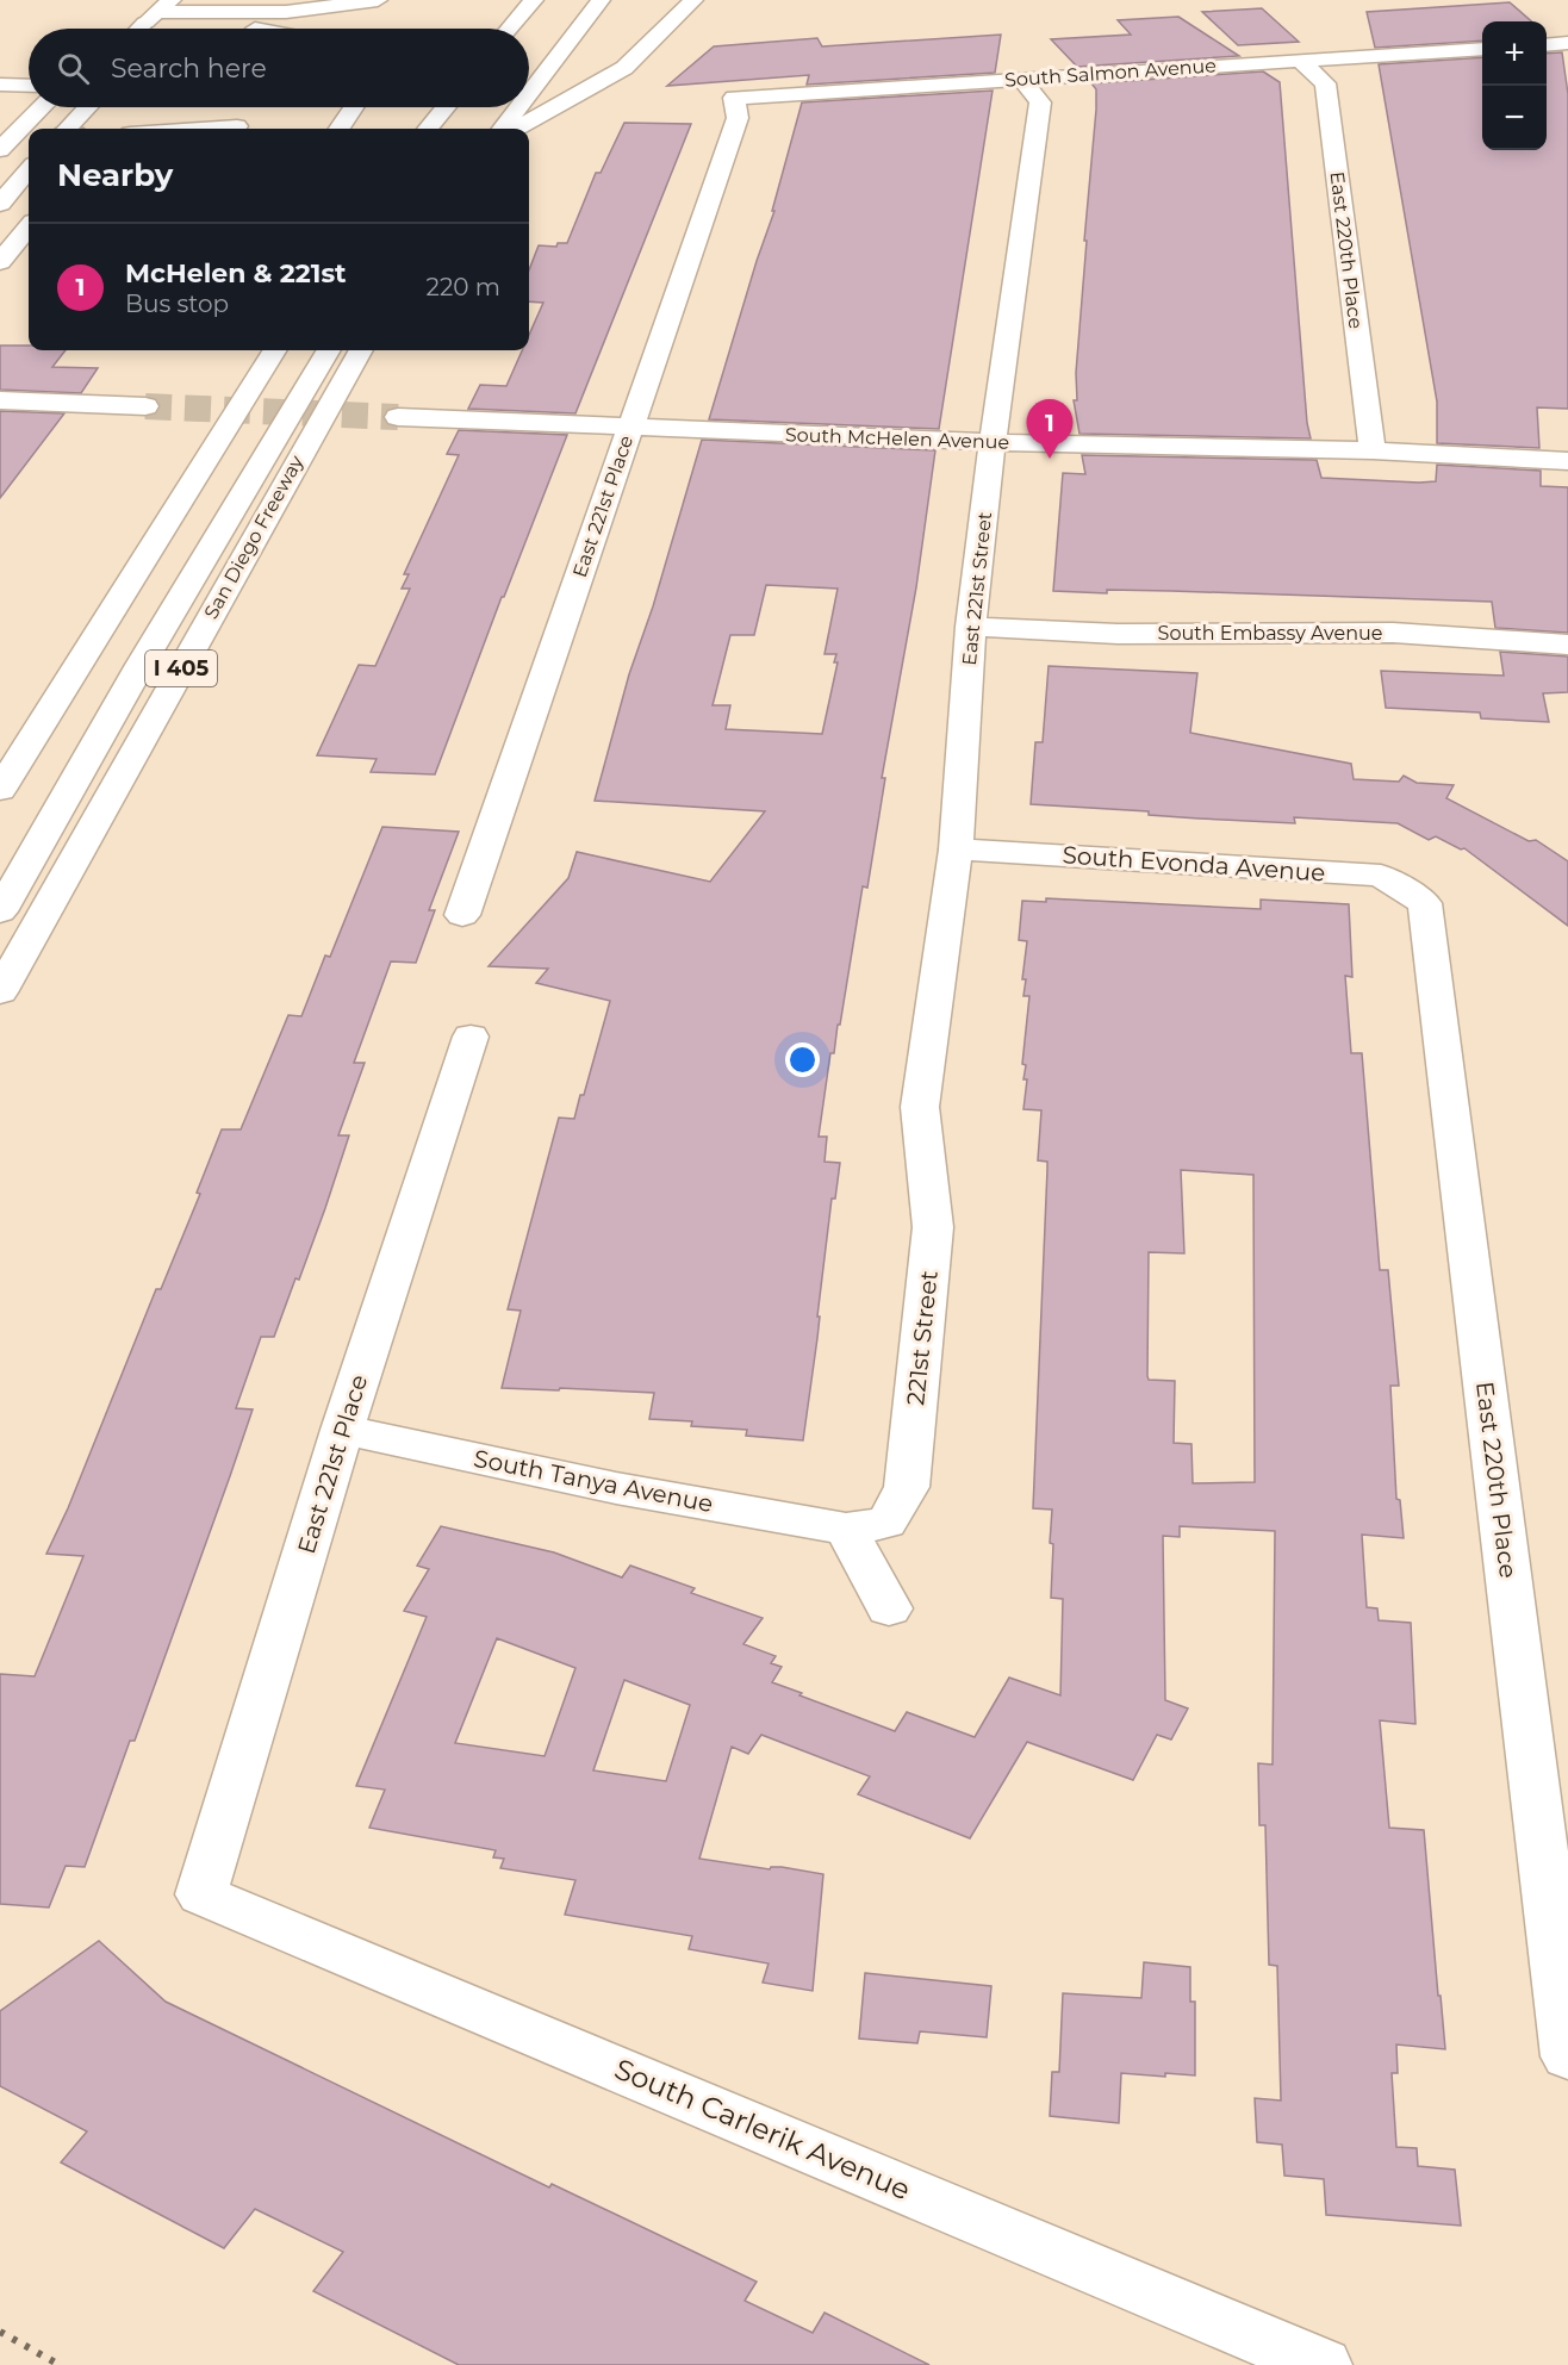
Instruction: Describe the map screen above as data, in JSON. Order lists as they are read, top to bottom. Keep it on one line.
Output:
{"streets":{"main road":["South Salmon Avenue","East 220th Place","South McHelen Avenue","East 221st Place","San Diego Freeway","East 221st Street","South Embassy Avenue","I 405","South Evonda Avenue","221st Street","South Tanya Avenue","South Carlerik Avenue"]},"crossings":[["South Salmon Avenue","East 220th Place"],["South Salmon Avenue","East 221st Place"],["South Salmon Avenue","East 221st Street"],["East 220th Place","South McHelen Avenue"],["East 220th Place","South Evonda Avenue"],["South McHelen Avenue","East 221st Place"],["South McHelen Avenue","East 221st Street"],["East 221st Place","South Tanya Avenue"],["East 221st Place","South Carlerik Avenue"],["East 221st Street","South Embassy Avenue"],["East 221st Street","South Evonda Avenue"],["East 221st Street","221st Street"],["221st Street","South Tanya Avenue"]],"page":{"map_buttons":["+","−"],"search":"Search here","heading":"Nearby","list":[{"mark":"1","name":"McHelen & 221st","note":"Bus stop","value":"220 m"}],"pins":"1"}}
